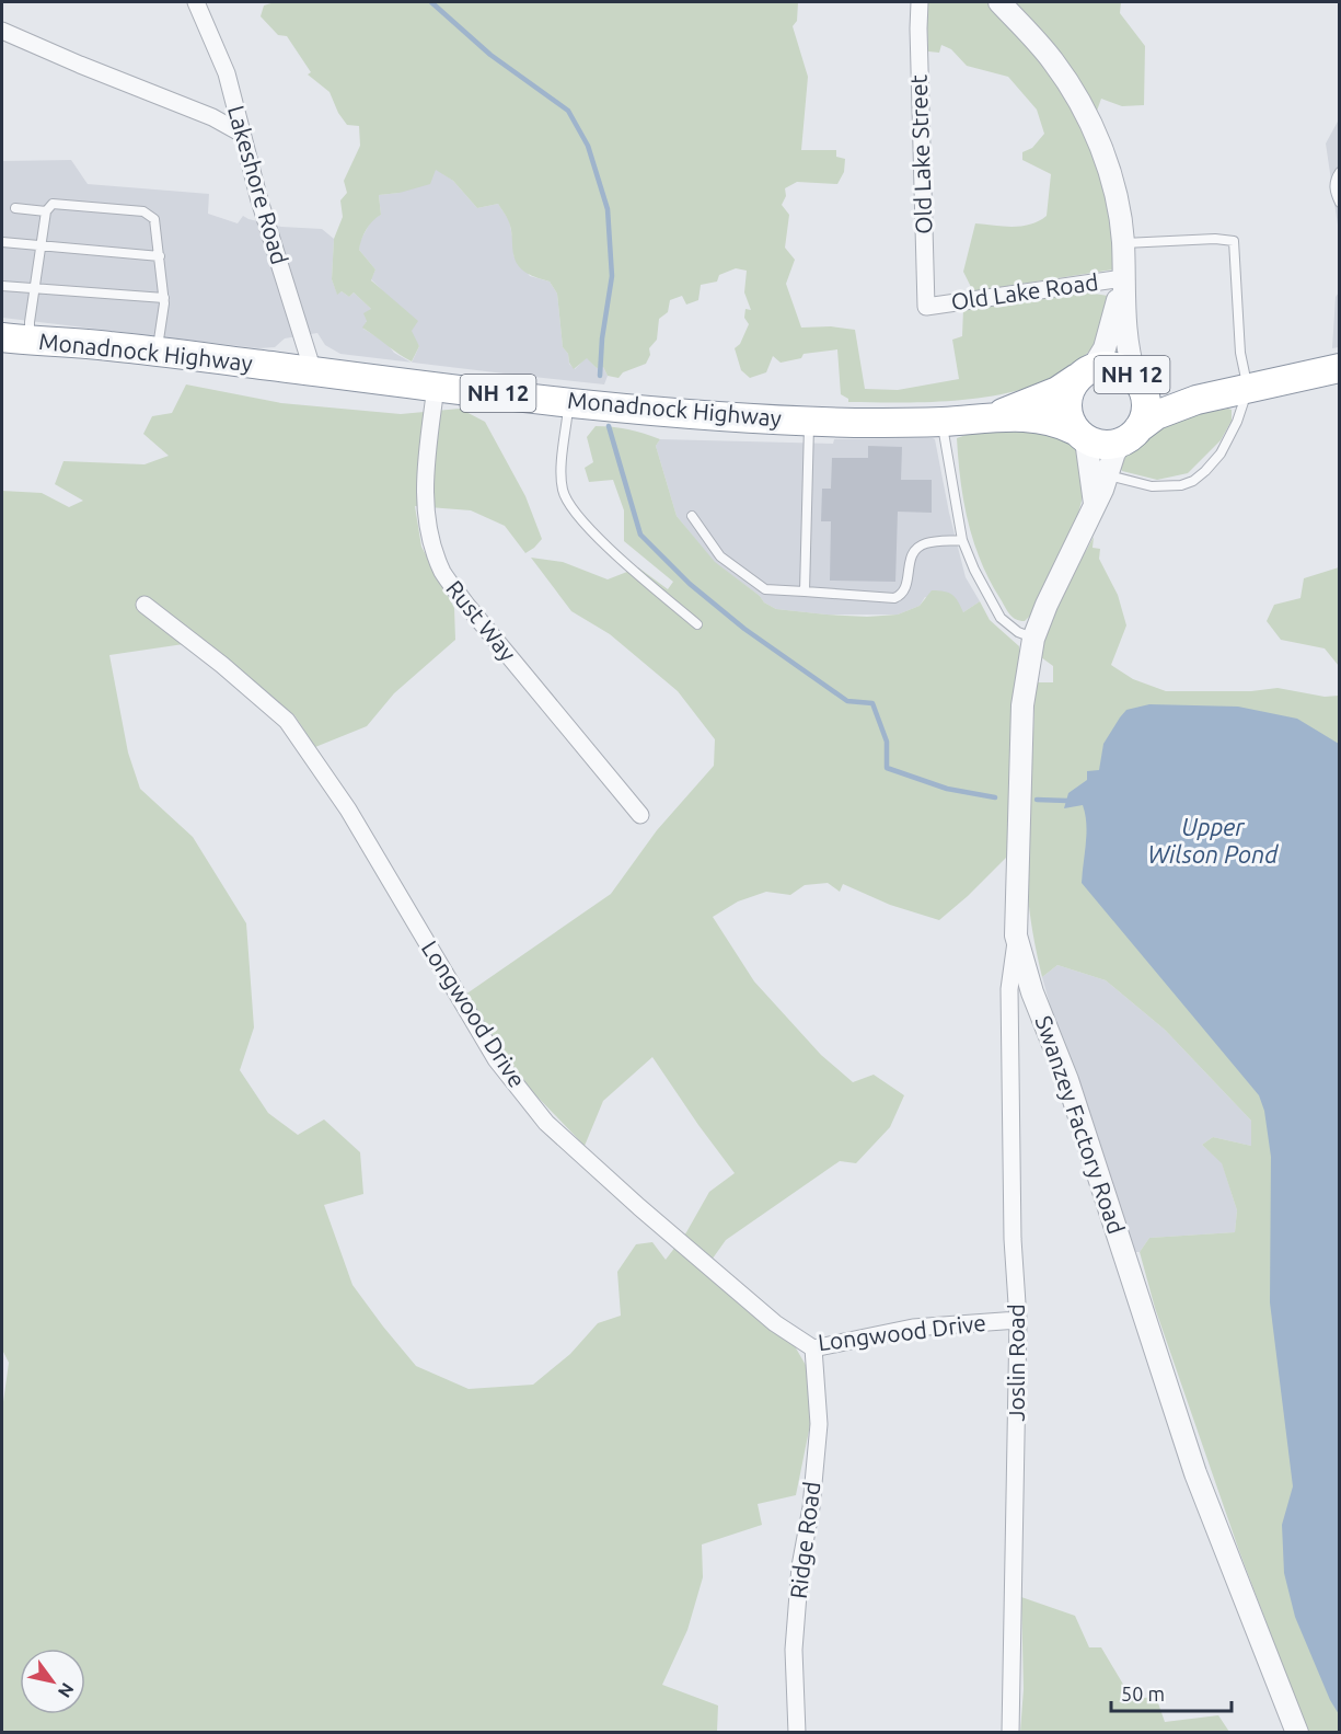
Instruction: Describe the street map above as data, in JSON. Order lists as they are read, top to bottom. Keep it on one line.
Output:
{"streets":{"highway":["Monadnock Highway","NH 12"],"street":["Old Lake Street","Lakeshore Road","Old Lake Road","Rust Way","Longwood Drive","Swanzey Factory Road","Joslin Road","Ridge Road"]},"crossings":[["Old Lake Street","Old Lake Road"],["Lakeshore Road","Monadnock Highway"],["Monadnock Highway","NH 12"],["Monadnock Highway","Rust Way"],["Monadnock Highway","Swanzey Factory Road"],["NH 12","Swanzey Factory Road"],["Longwood Drive","Joslin Road"],["Longwood Drive","Ridge Road"],["Swanzey Factory Road","Joslin Road"]],"water":["Upper Wilson Pond"],"scale_bar":"50 m","north":"bottom right"}
